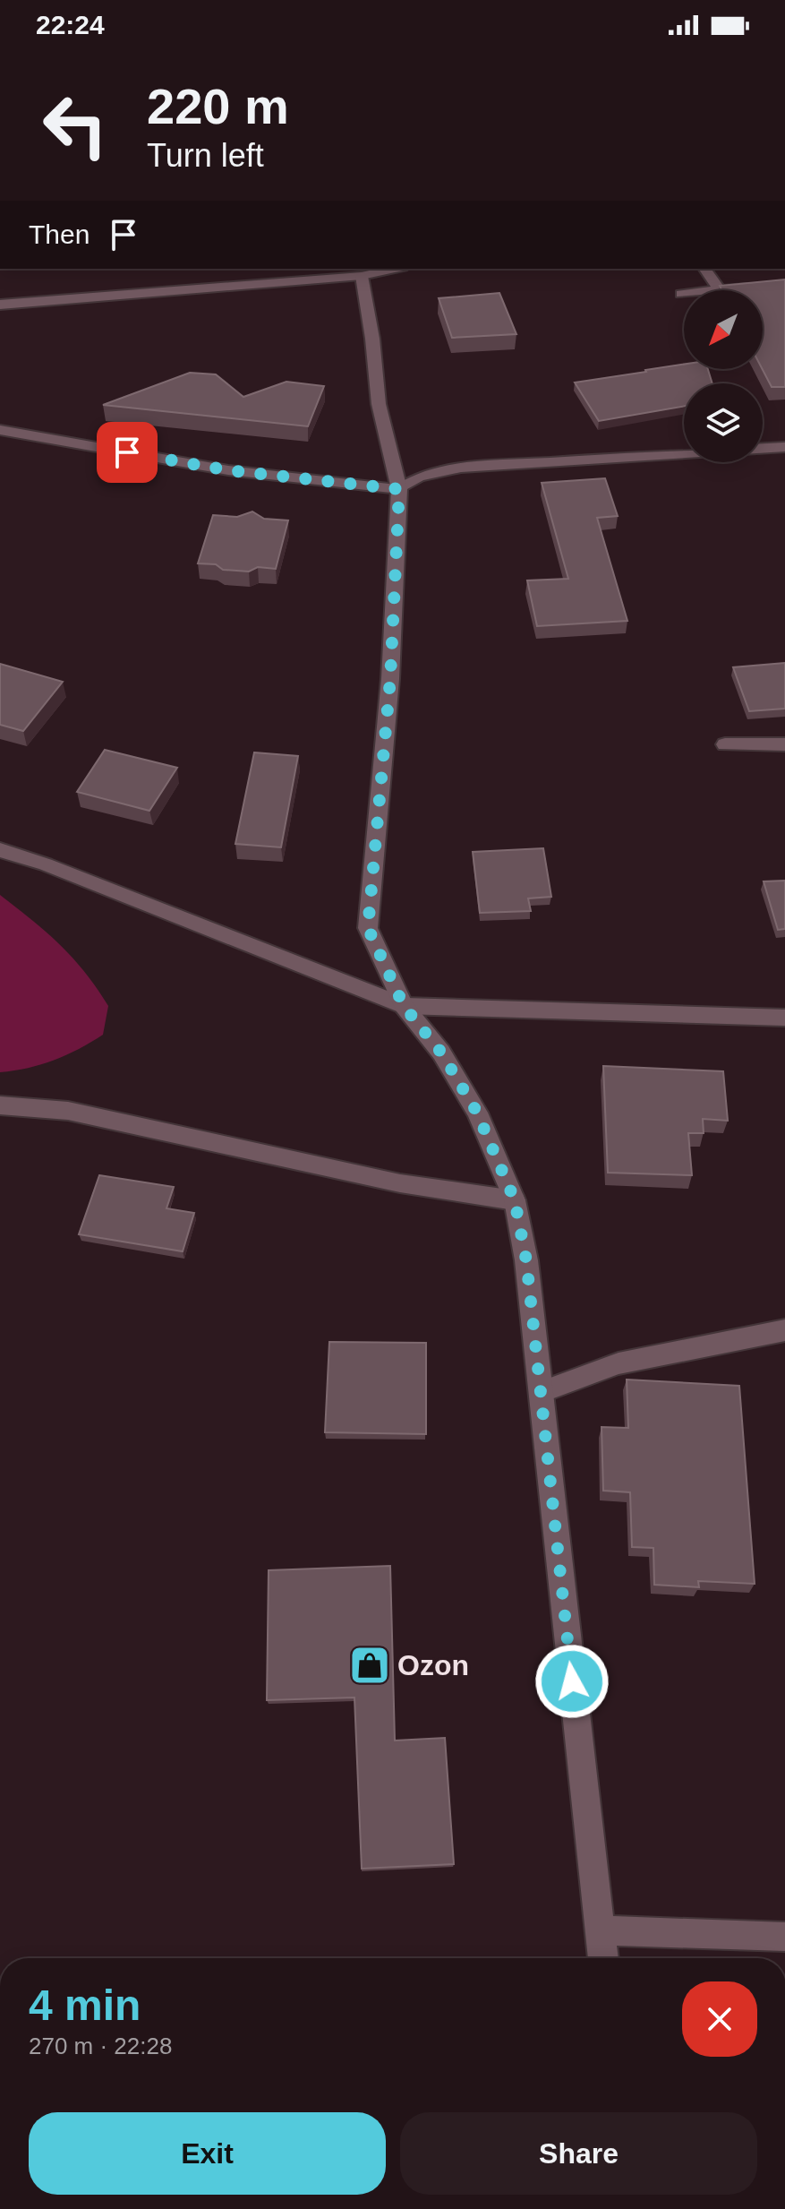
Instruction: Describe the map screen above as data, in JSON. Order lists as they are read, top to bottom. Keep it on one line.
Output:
{"places":{"shop":["Ozon"]},"north":"bottom left","page":{"status":"22:24","turn":["220 m","Turn left"],"then":"Then","heading":["4 min","270 m · 22:28"],"buttons":["Exit","Share"]}}
